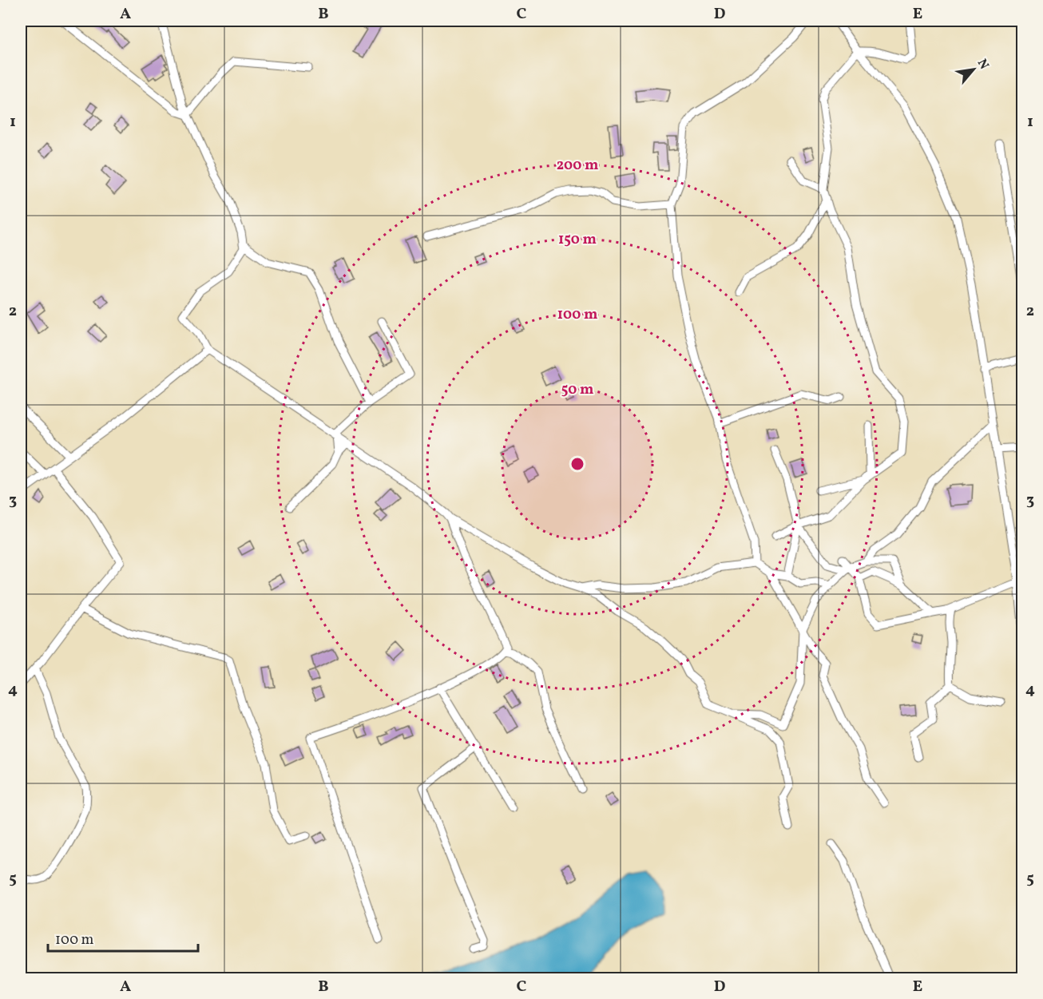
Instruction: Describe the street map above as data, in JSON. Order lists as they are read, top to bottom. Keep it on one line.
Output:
{"scale_bar":"100 m","north":"top right","grid":{"columns":["A","B","C","D","E"],"rows":["1","2","3","4","5"]},"rings":["200 m","150 m","100 m","50 m"]}
